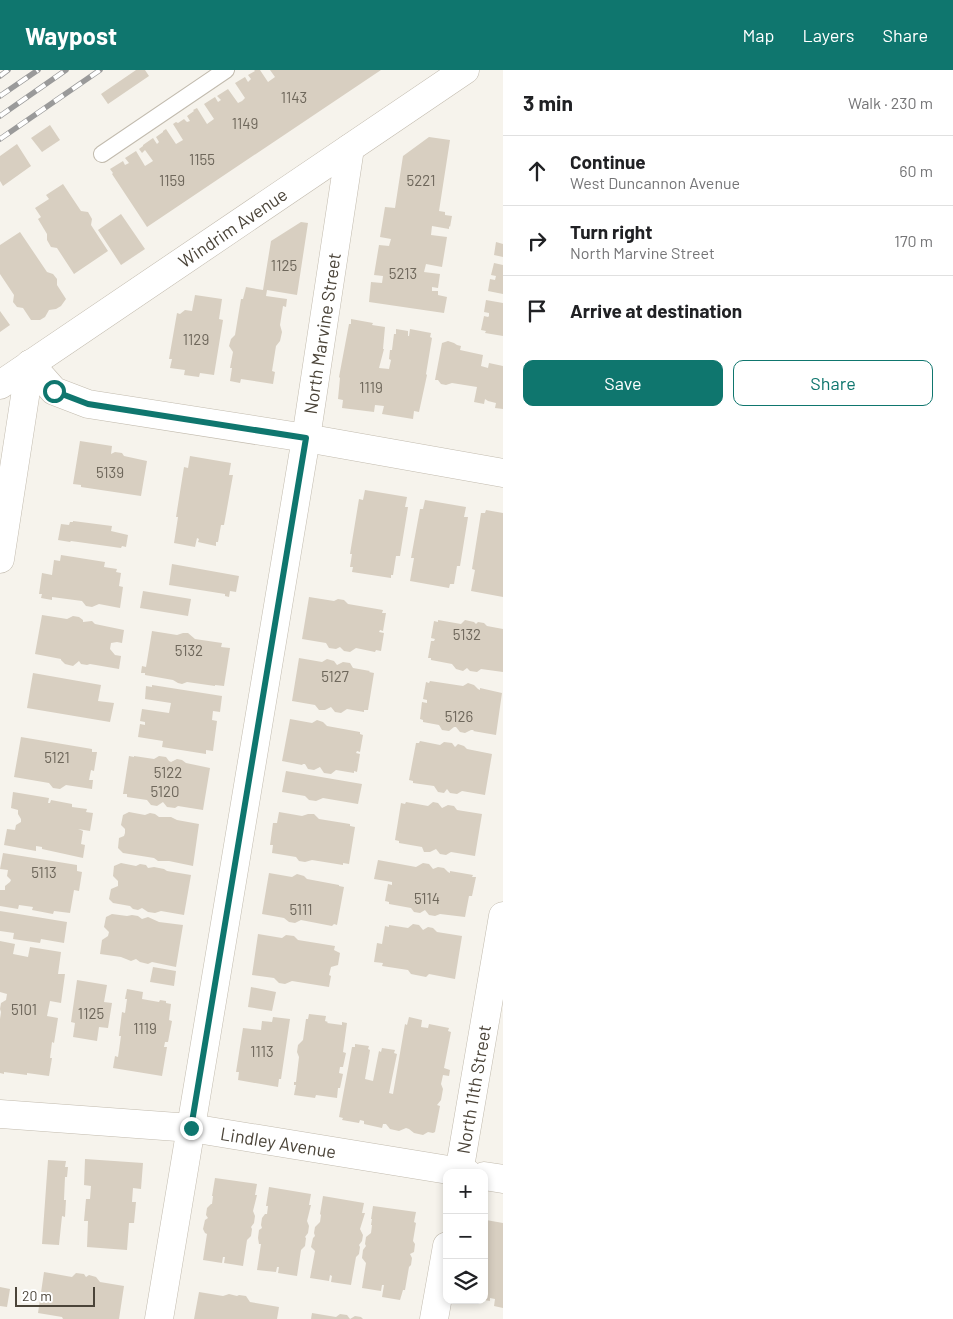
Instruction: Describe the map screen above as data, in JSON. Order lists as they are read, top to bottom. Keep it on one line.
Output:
{"streets":{"street":["Windrim Avenue","North Marvine Street","North 11th Street","Lindley Avenue"]},"crossings":[["Windrim Avenue","North Marvine Street"],["North Marvine Street","Lindley Avenue"]],"house_numbers":["1143","1149","1155","1159","5221","1125","5213","1129","1119","5139","5132","5132","5127","5126","5121","5122","5120","5113","5114","5111","5101","1125","1119","1113"],"scale_bar":"20 m","page":{"header":"Waypost","nav":["Map","Layers","Share"],"heading":["3 min","Walk · 230 m"],"list":[["Continue","West Duncannon Avenue","60 m"],["Turn right","North Marvine Street","170 m"],"Arrive at destination"],"buttons":["Save","Share"],"map_buttons":["+","−"],"scale":"20 m"}}
